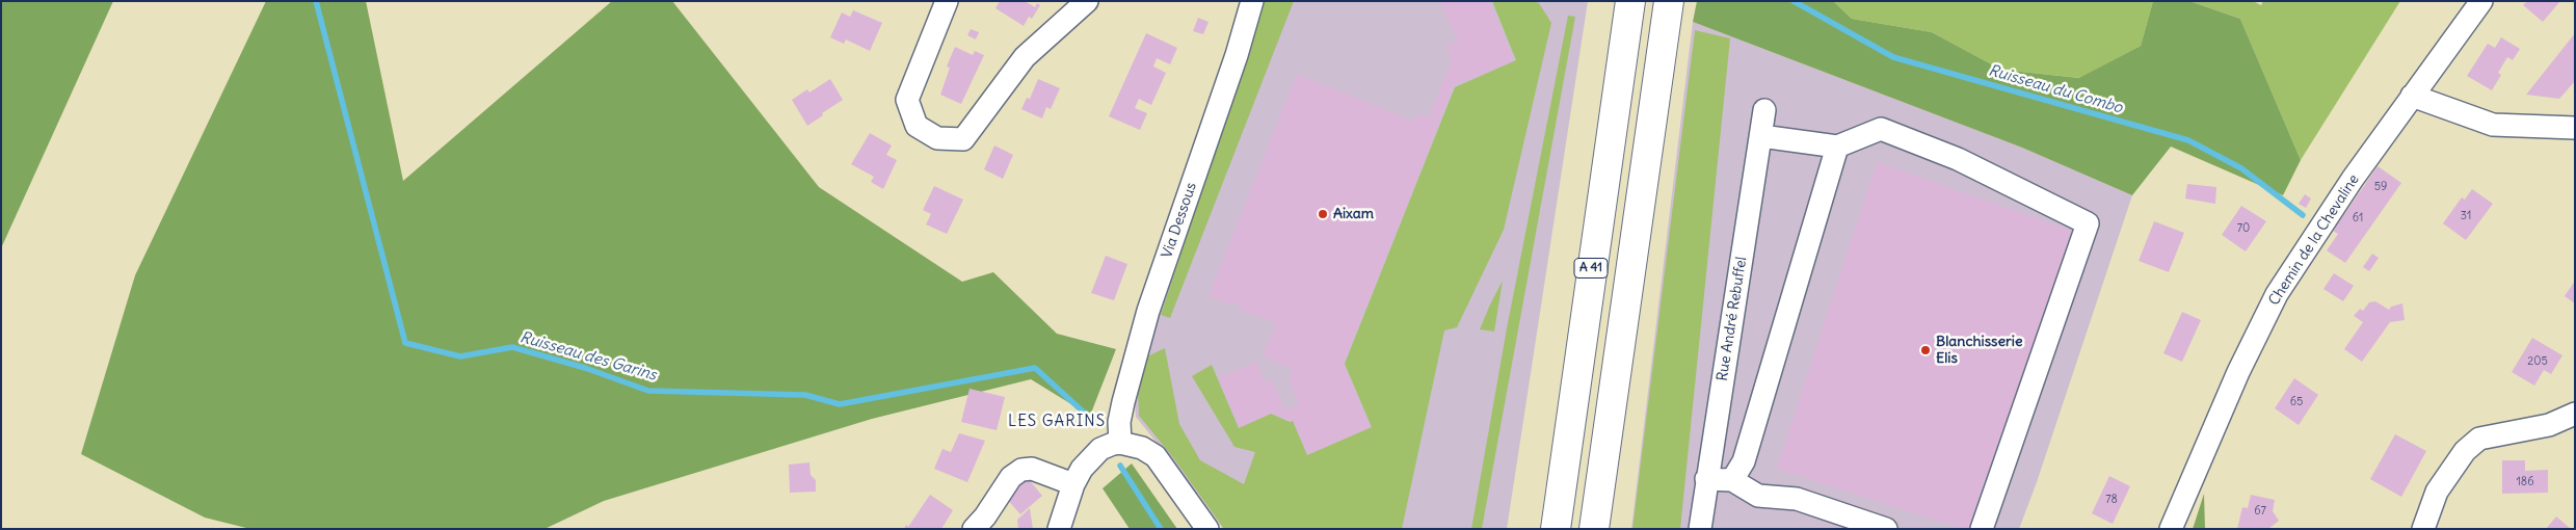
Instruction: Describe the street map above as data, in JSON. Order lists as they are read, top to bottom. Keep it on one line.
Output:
{"streets":{"highway":["A 41"],"street":["Via Dessous","Chemin de la Chevaline","Rue André Rebuffel"]},"districts":["LES GARINS"],"water":["Ruisseau du Combo","Ruisseau des Garins"],"places":["Aixam","Blanchisserie Elis"],"house_numbers":["59","31","61","70","205","65","186","78","67"]}
